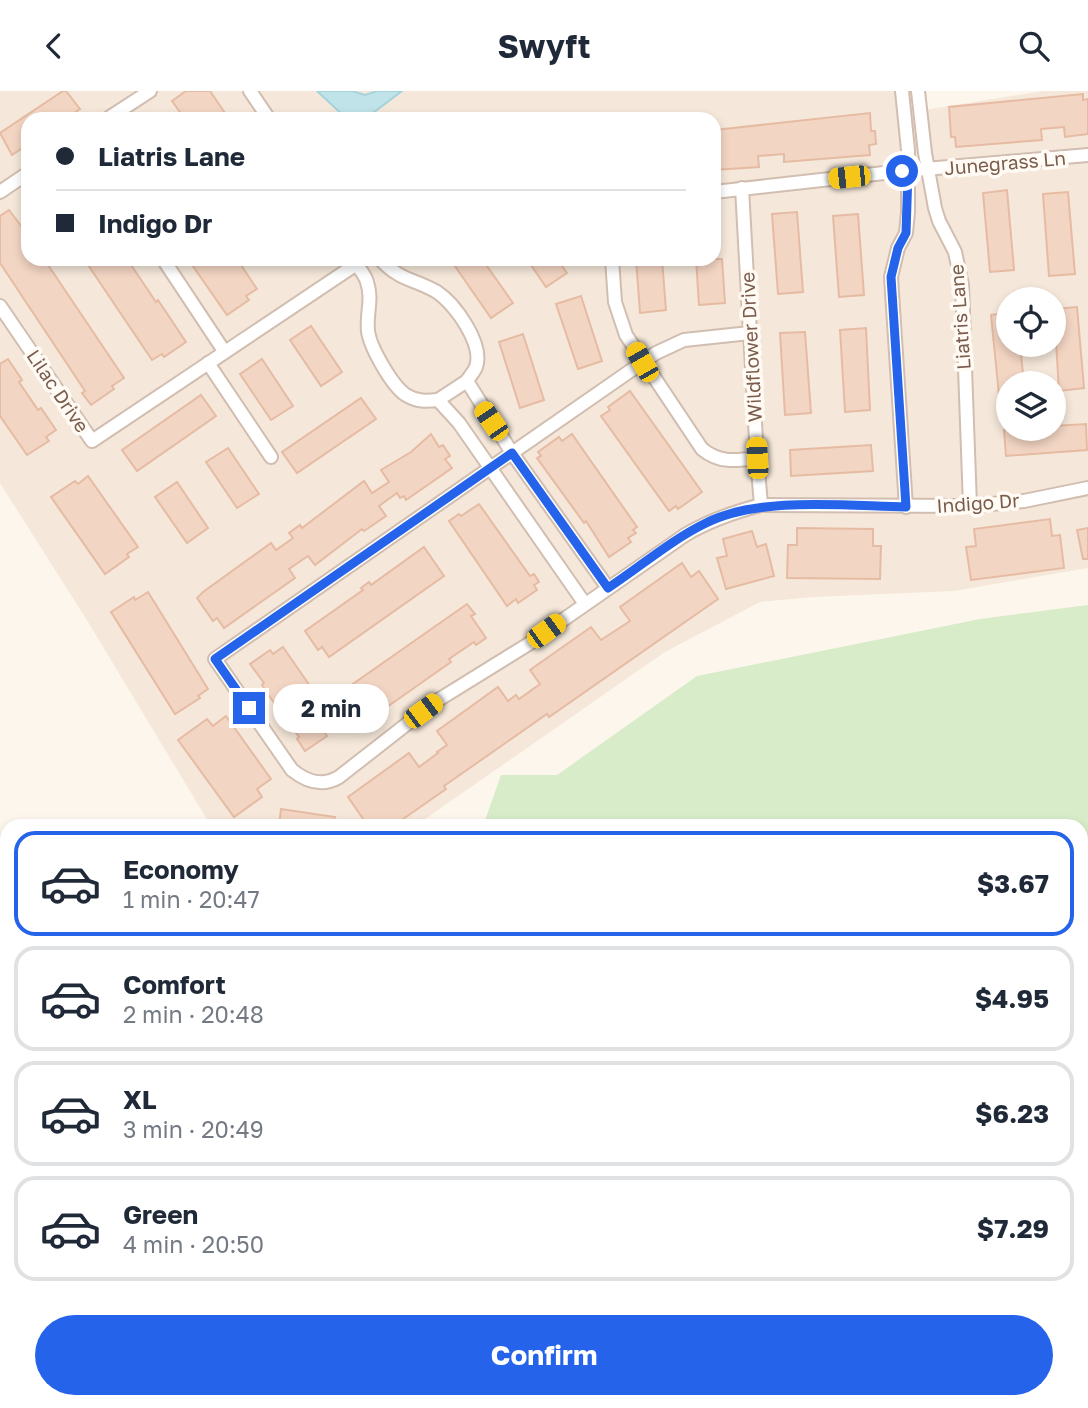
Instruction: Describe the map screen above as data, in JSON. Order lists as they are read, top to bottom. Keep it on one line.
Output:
{"streets":{"street":["Junegrass Ln","Liatris Lane","Wildflower Drive","Lilac Drive","Indigo Dr"]},"crossings":[["Junegrass Ln","Liatris Lane"],["Junegrass Ln","Wildflower Drive"],["Liatris Lane","Indigo Dr"],["Wildflower Drive","Indigo Dr"]],"page":{"header":"Swyft","banner":["Liatris Lane","Indigo Dr"],"bubble":"2 min","list":[{"name":"Economy","note":"1 min · 20:47","value":"$3.67"},{"name":"Comfort","note":"2 min · 20:48","value":"$4.95"},{"name":"XL","note":"3 min · 20:49","value":"$6.23"},{"name":"Green","note":"4 min · 20:50","value":"$7.29"}],"buttons":"Confirm"}}
